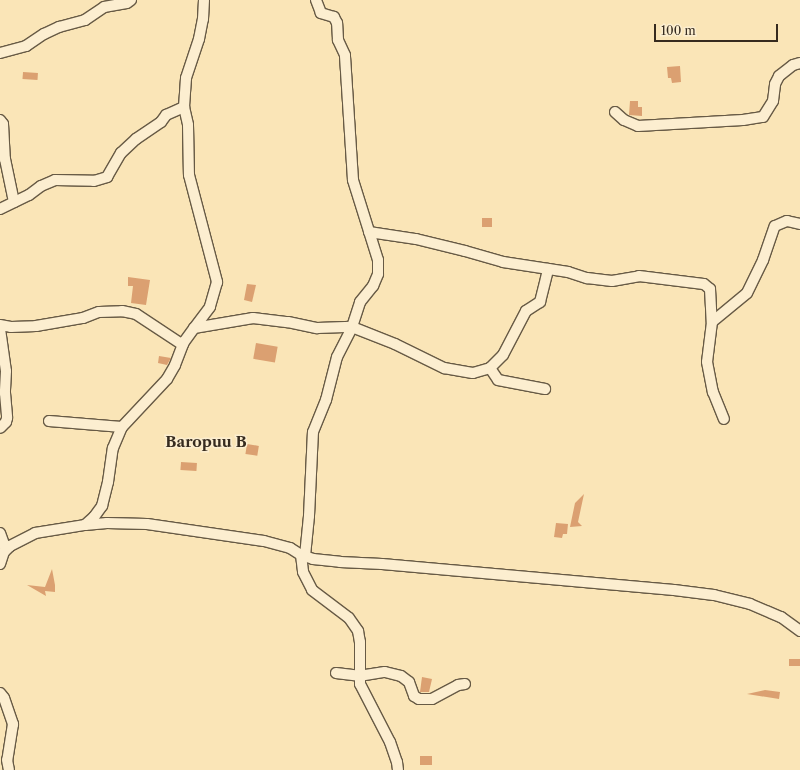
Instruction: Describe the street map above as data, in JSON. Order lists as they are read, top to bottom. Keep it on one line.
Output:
{"districts":["Baropuu B"],"scale_bar":"100 m"}
